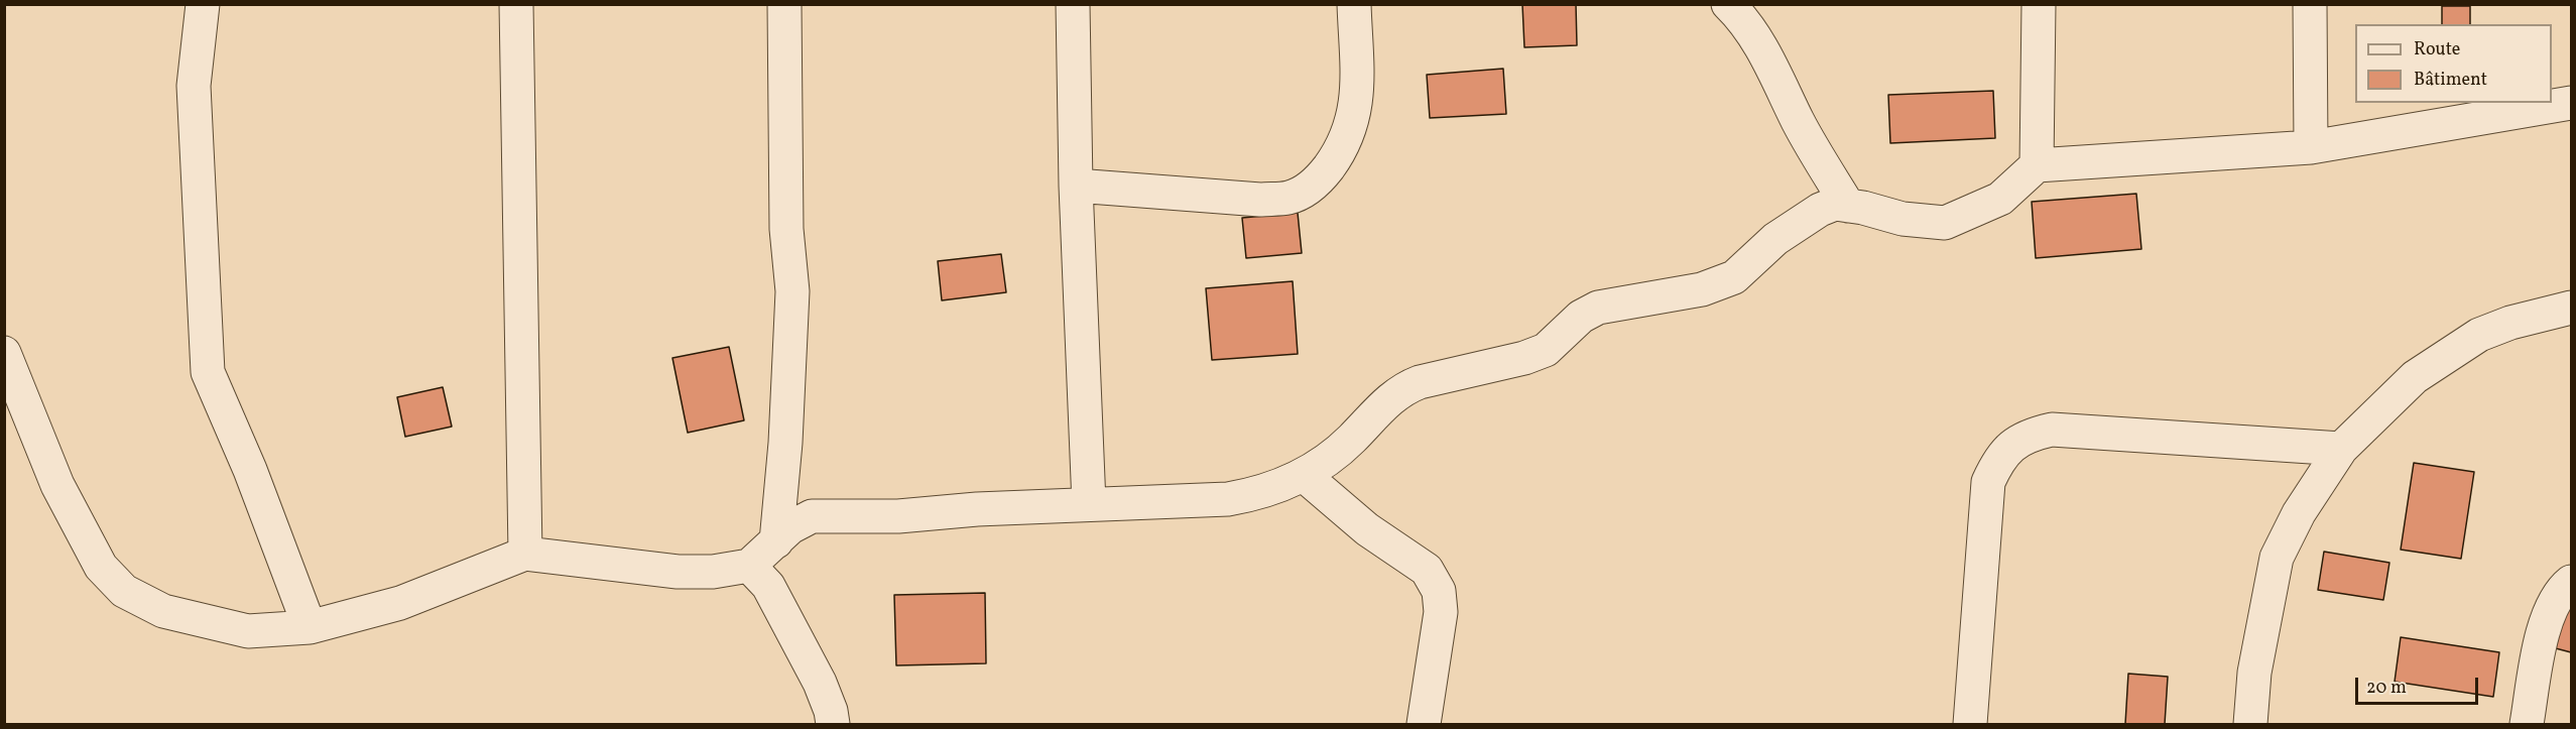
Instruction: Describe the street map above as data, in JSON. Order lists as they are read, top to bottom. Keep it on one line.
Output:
{"legend":["Route","Bâtiment"],"scale_bar":"20 m"}
